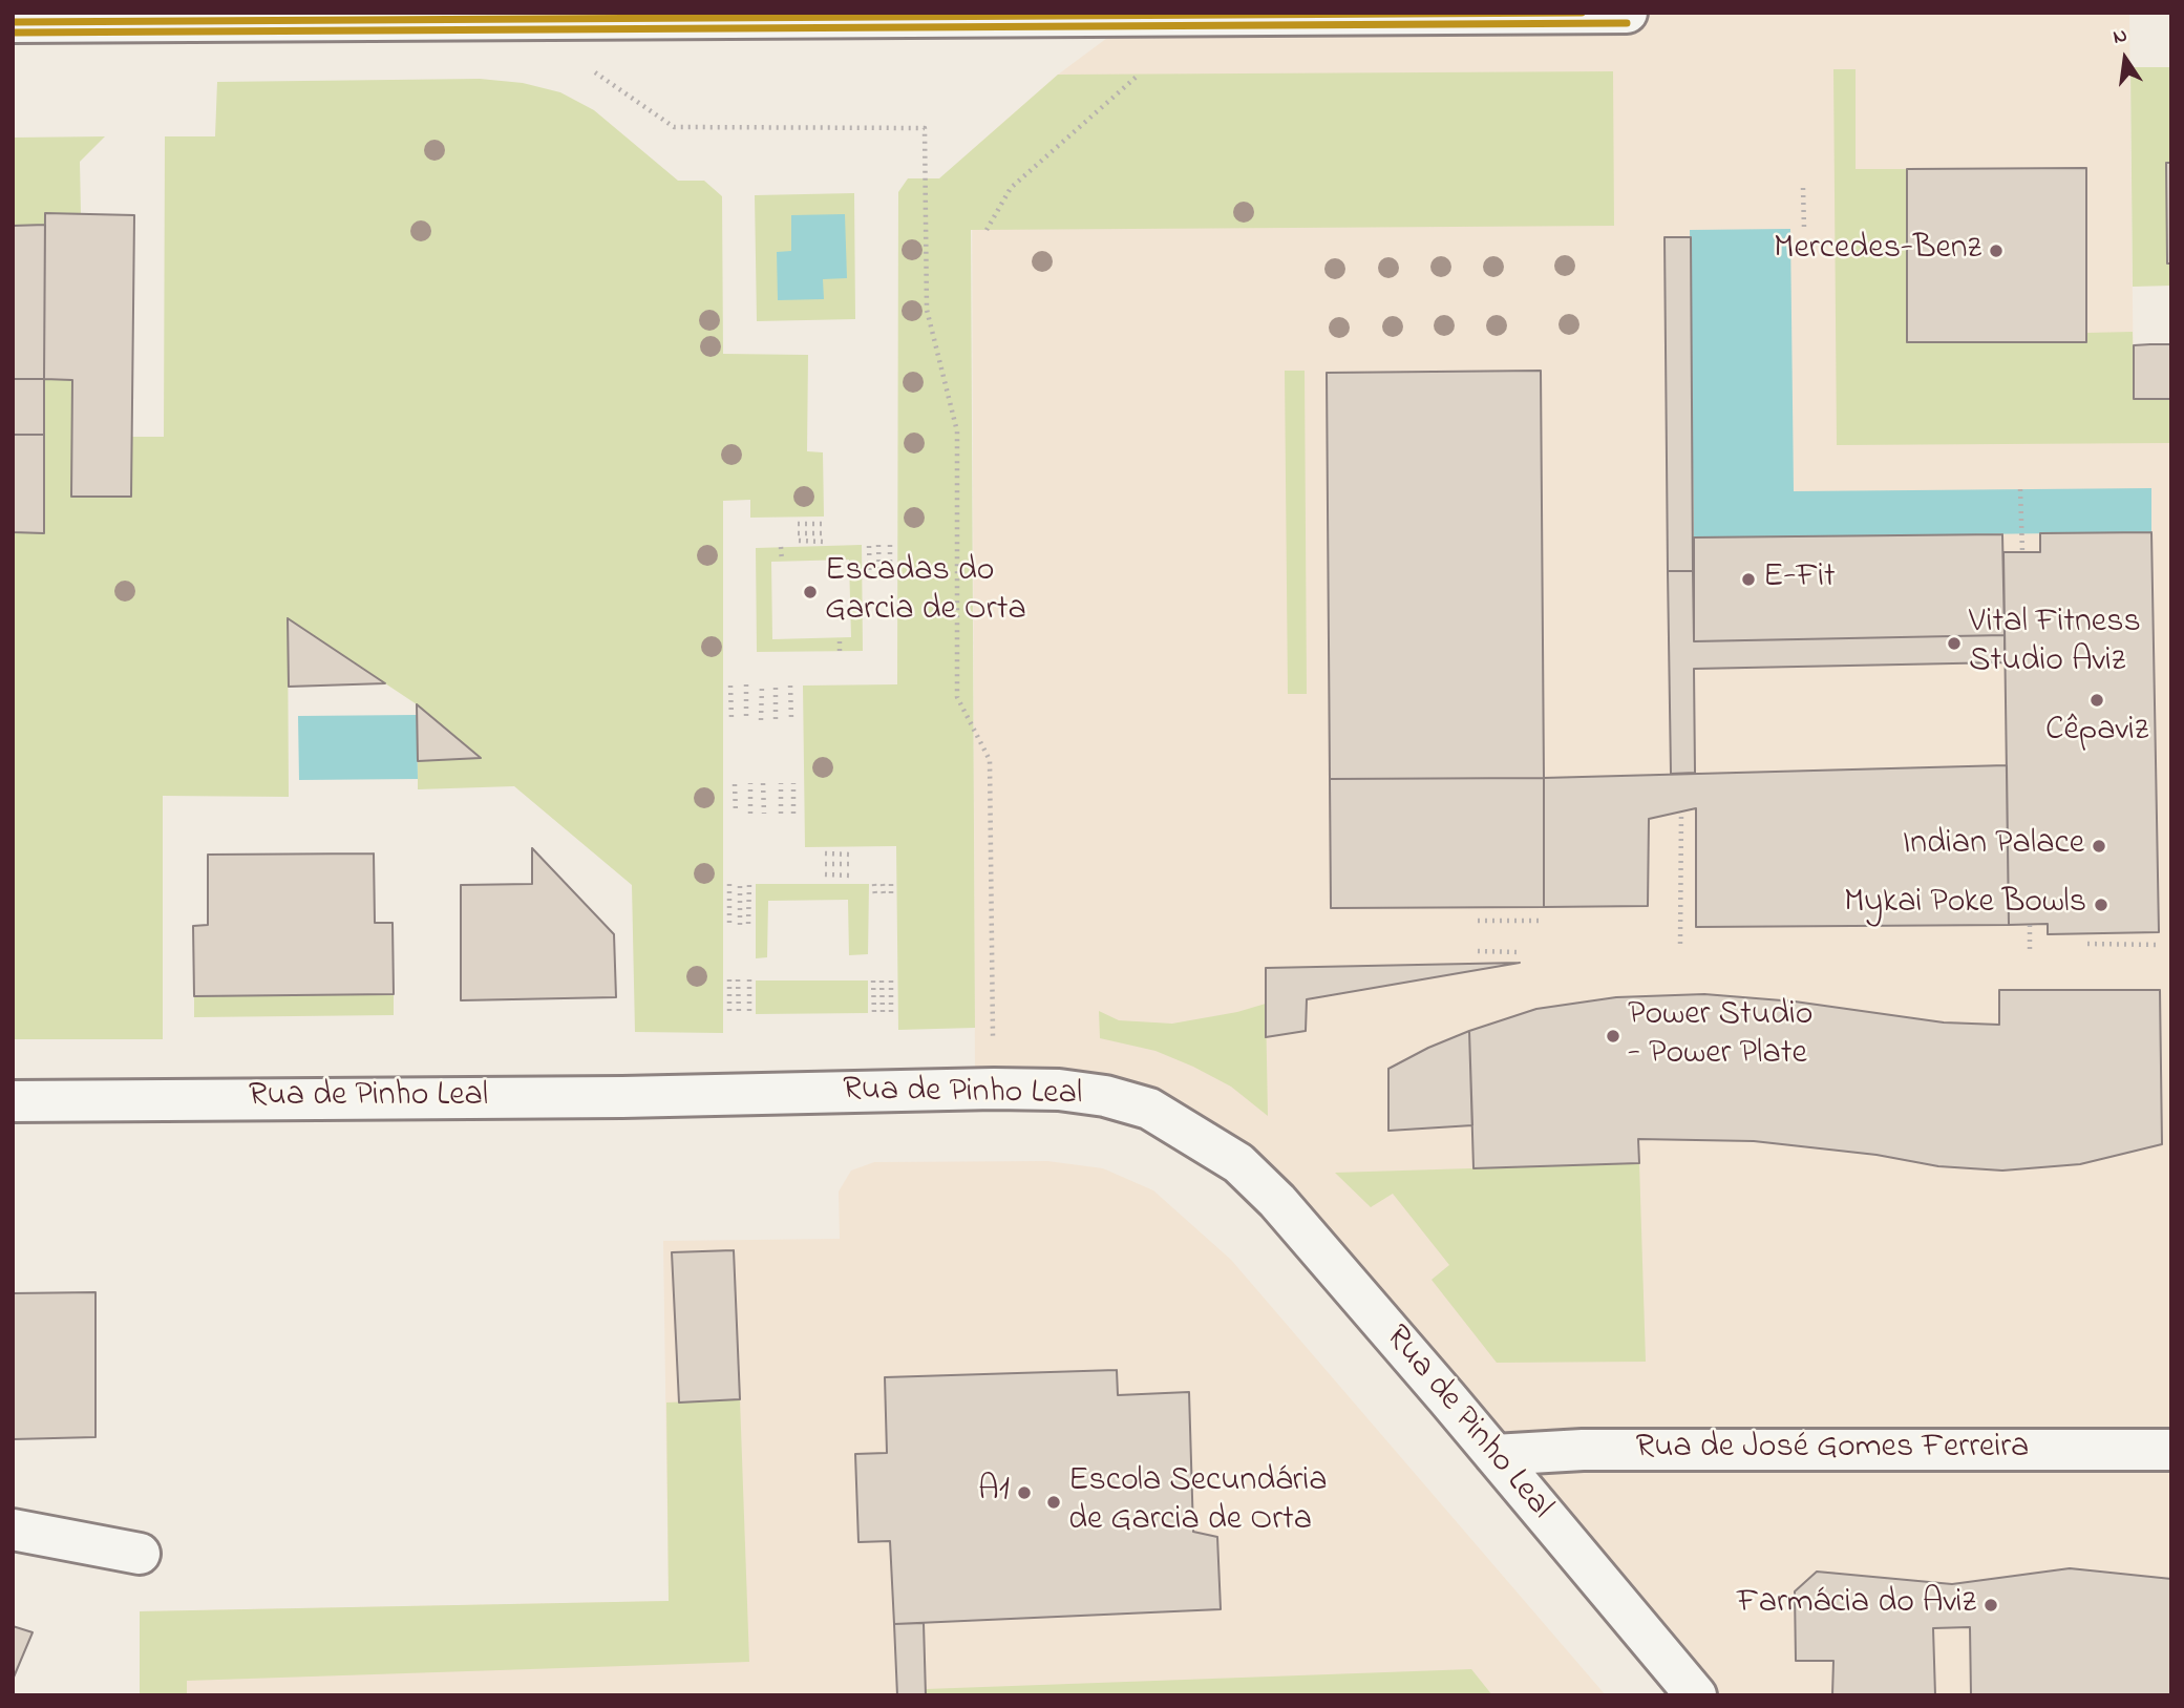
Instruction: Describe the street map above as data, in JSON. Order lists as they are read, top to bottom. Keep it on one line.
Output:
{"streets":{"street":["Rua de Pinho Leal","Rua de José Gomes Ferreira"]},"crossings":[["Rua de Pinho Leal","Rua de José Gomes Ferreira"]],"places":["Mercedes-Benz","E-Fit","Escadas do Garcia de Orta","Vital Fitness Studio Aviz","Cêpaviz","Indian Palace","Mykai Poke Bowls","Power Studio - Power Plate","A1","Escola Secundária de Garcia de Orta","Farmácia do Aviz"],"north":"top"}
